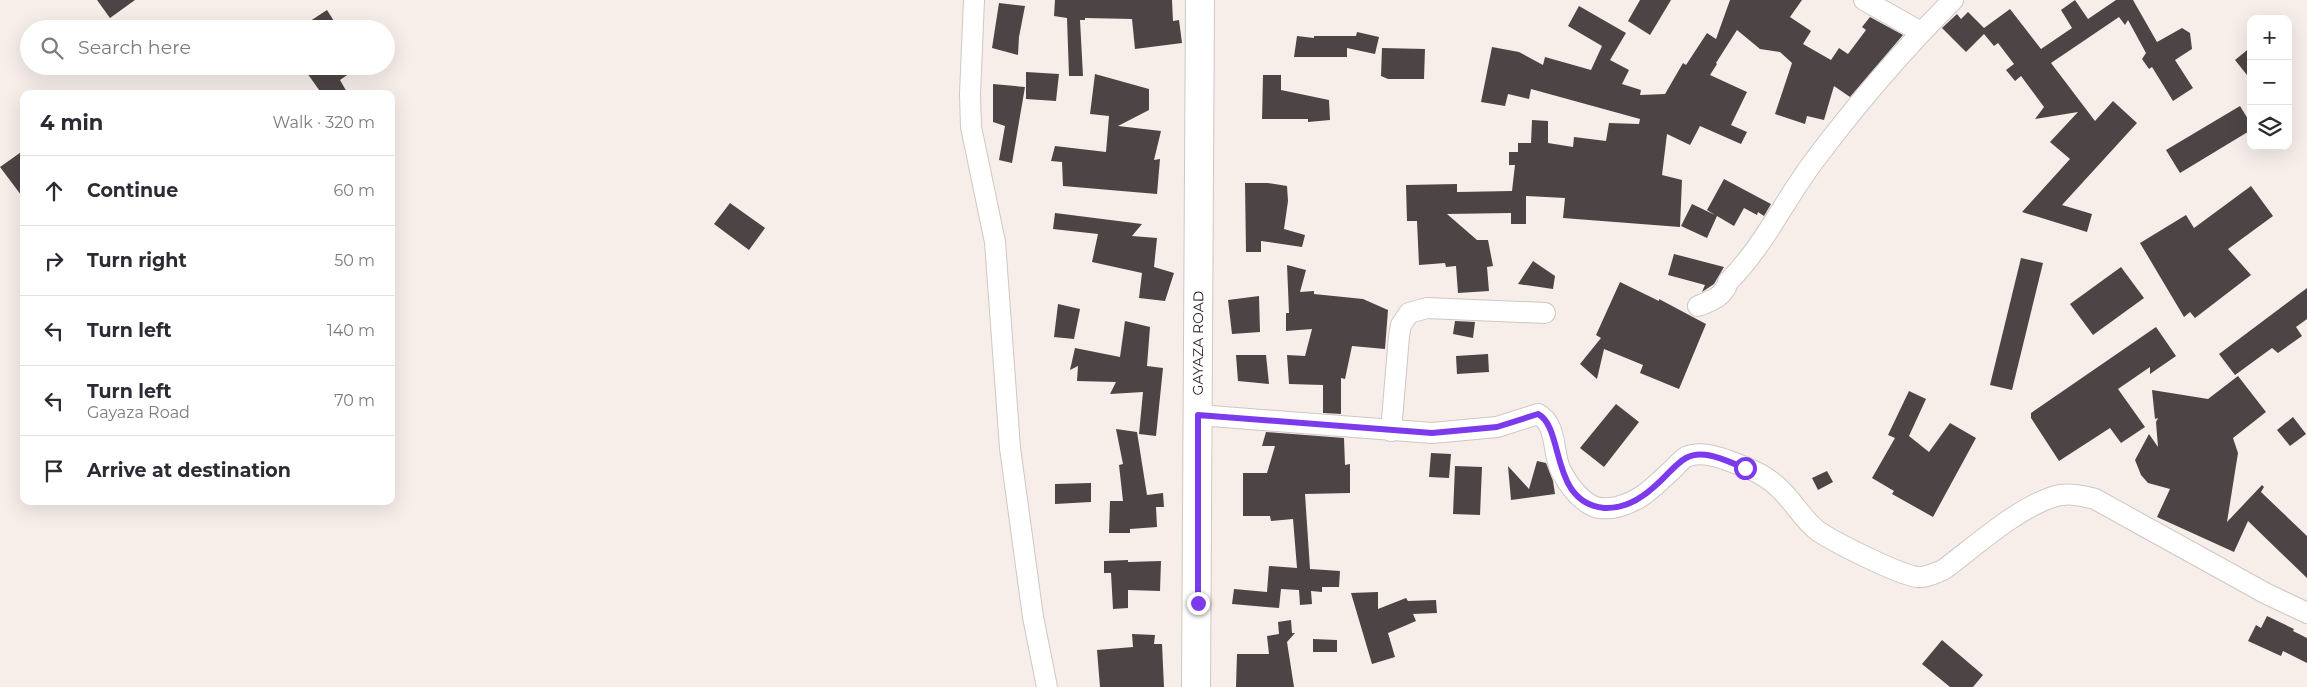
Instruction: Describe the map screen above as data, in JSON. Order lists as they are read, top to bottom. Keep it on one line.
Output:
{"streets":{"main road":["GAYAZA ROAD"]},"page":{"map_buttons":["+","−"],"search":"Search here","heading":["4 min","Walk · 320 m"],"list":[["Continue","60 m"],["Turn right","50 m"],["Turn left","140 m"],["Turn left","Gayaza Road","70 m"],"Arrive at destination"]}}
